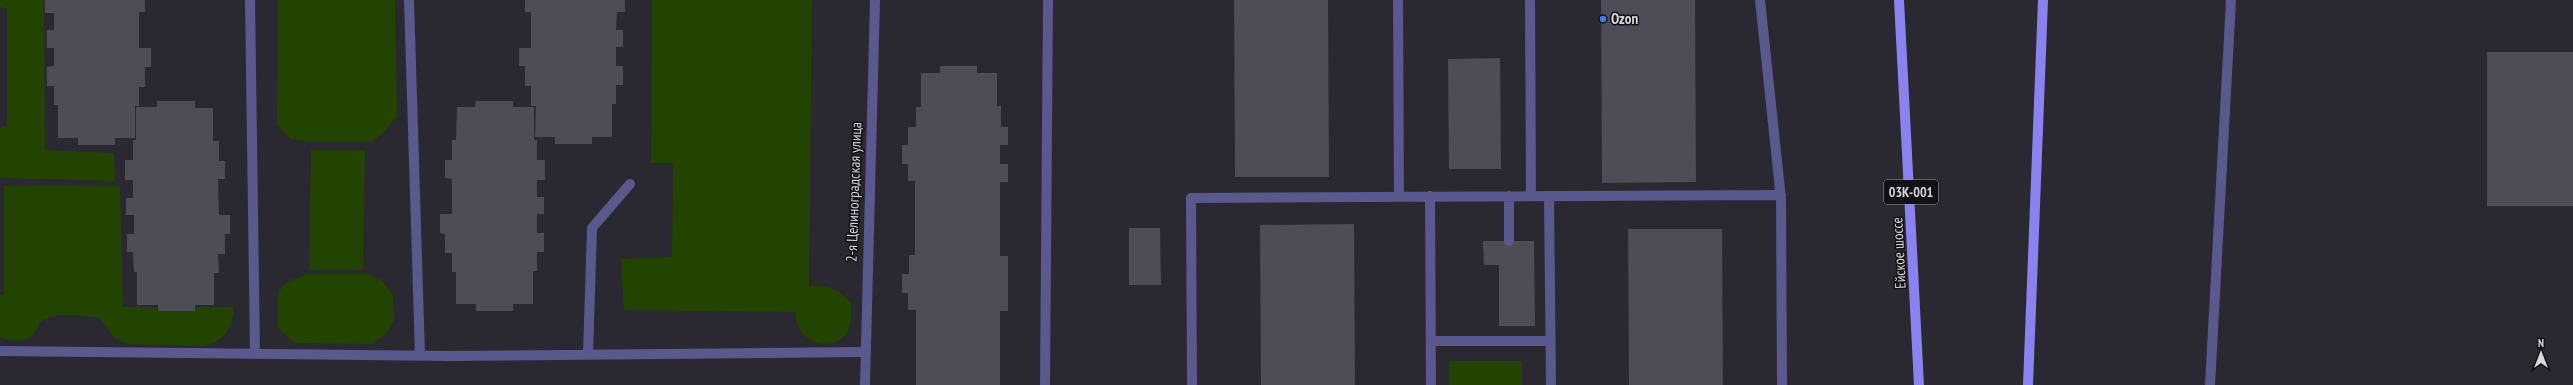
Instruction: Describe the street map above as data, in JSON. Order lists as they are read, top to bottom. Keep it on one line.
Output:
{"streets":{"main road":["03К-001","Ейское шоссе"],"street":["2-я Целиноградская улица"]},"places":["Ozon"],"north":"top"}
